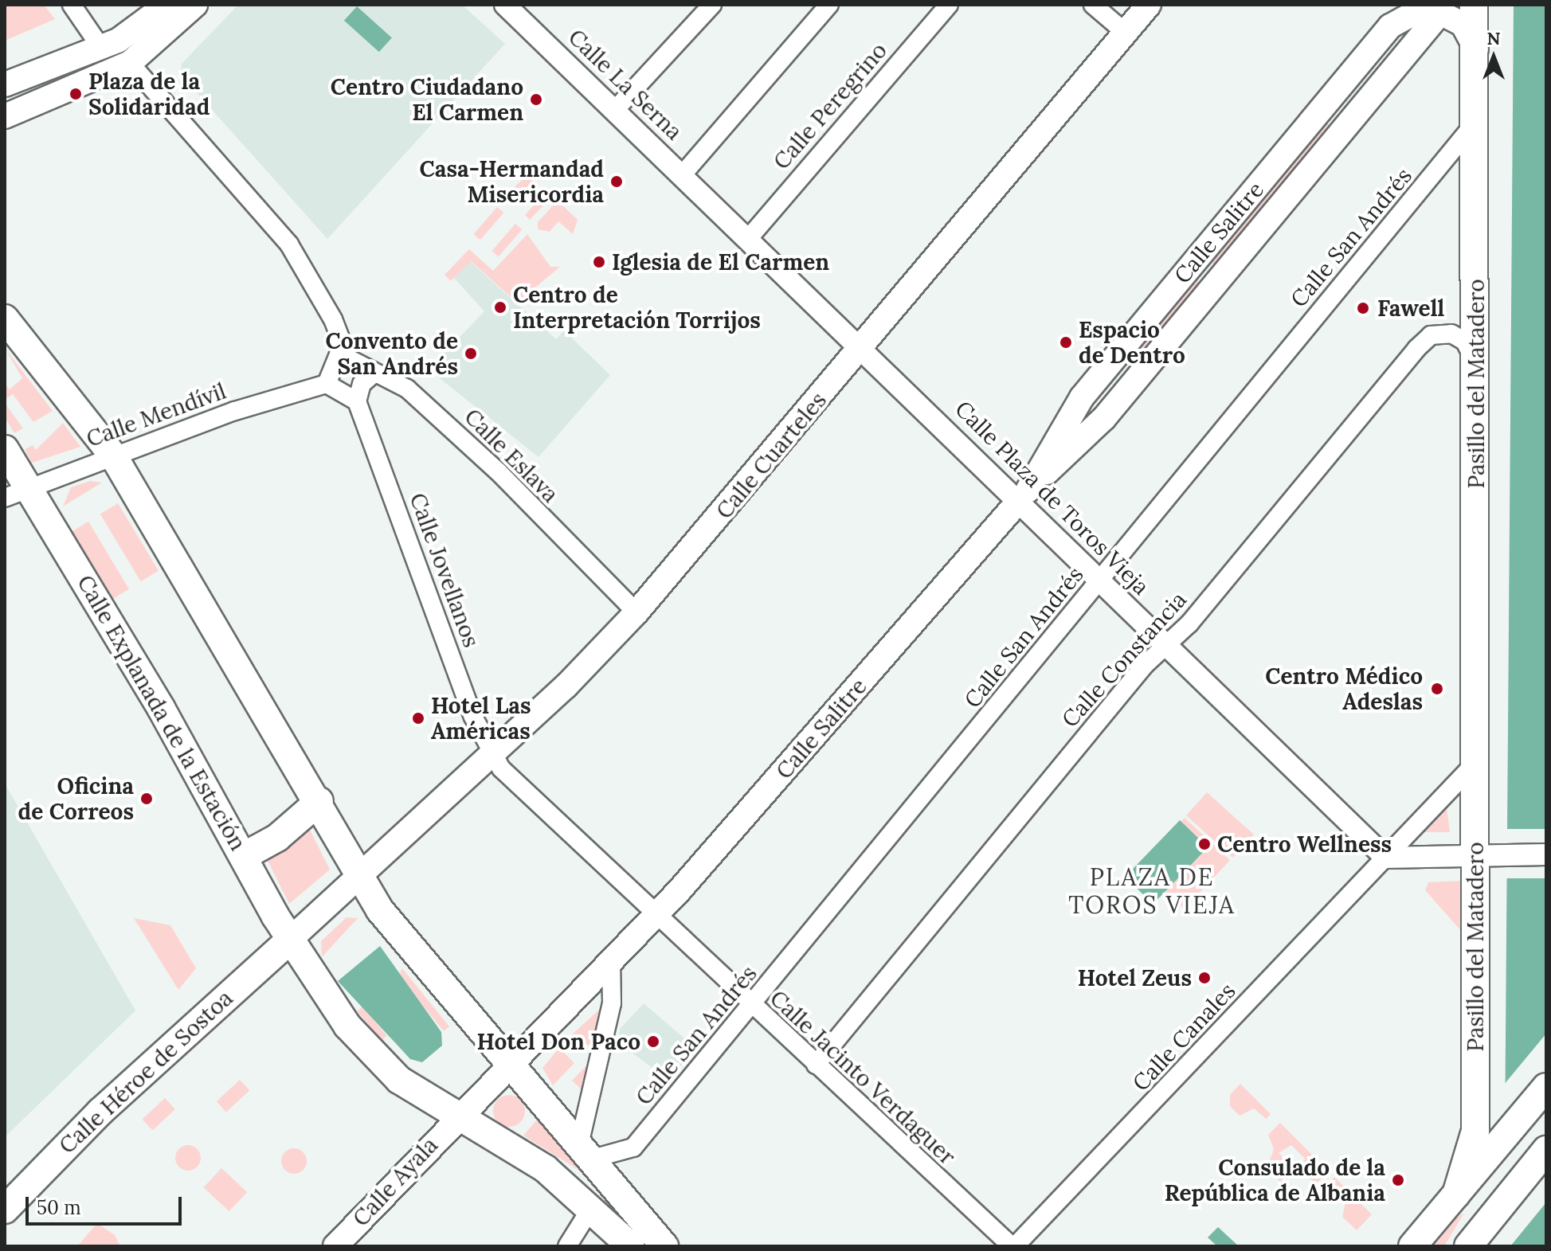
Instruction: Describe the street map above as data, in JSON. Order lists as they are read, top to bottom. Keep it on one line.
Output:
{"streets":{"main road":["Calle Salitre","Pasillo del Matadero","Calle Cuarteles","Calle Explanada de la Estación","Calle Héroe de Sostoa","Calle Ayala"],"street":["Calle La Serna","Calle Peregrino","Calle San Andrés","Calle Mendívil","Calle Eslava","Calle Plaza de Toros Vieja","Calle Jovellanos","Calle Constancia","Calle Canales","Calle Jacinto Verdaguer"]},"crossings":[["Calle La Serna","Calle Plaza de Toros Vieja"],["Calle Peregrino","Calle Plaza de Toros Vieja"],["Calle Salitre","Pasillo del Matadero"],["Calle Salitre","Calle Plaza de Toros Vieja"],["Calle Salitre","Calle Jacinto Verdaguer"],["Calle Salitre","Calle Ayala"],["Calle San Andrés","Pasillo del Matadero"],["Calle San Andrés","Calle Plaza de Toros Vieja"],["Calle San Andrés","Calle Jacinto Verdaguer"],["Pasillo del Matadero","Calle Constancia"],["Calle Mendívil","Calle Explanada de la Estación"],["Calle Eslava","Calle Cuarteles"],["Calle Cuarteles","Calle Plaza de Toros Vieja"],["Calle Cuarteles","Calle Jovellanos"],["Calle Cuarteles","Calle Explanada de la Estación"],["Calle Cuarteles","Calle Héroe de Sostoa"],["Calle Cuarteles","Calle Jacinto Verdaguer"],["Calle Plaza de Toros Vieja","Calle Constancia"],["Calle Plaza de Toros Vieja","Calle Canales"],["Calle Jovellanos","Calle Jacinto Verdaguer"],["Calle Constancia","Calle Jacinto Verdaguer"],["Calle Explanada de la Estación","Calle Héroe de Sostoa"],["Calle Explanada de la Estación","Calle Ayala"],["Calle Canales","Calle Jacinto Verdaguer"]],"districts":["PLAZA DE TOROS VIEJA"],"places":["Plaza de la Solidaridad","Centro Ciudadano El Carmen","Casa-Hermandad Misericordia","Iglesia de El Carmen","Centro de Interpretación Torrijos","Fawell","Espacio de Dentro","Convento de San Andrés","Centro Médico Adeslas","Hotel Las Américas","Oficina de Correos","Centro Wellness","Hotel Zeus","Hotel Don Paco","Consulado de la República de Albania"],"scale_bar":"50 m","north":"top"}
